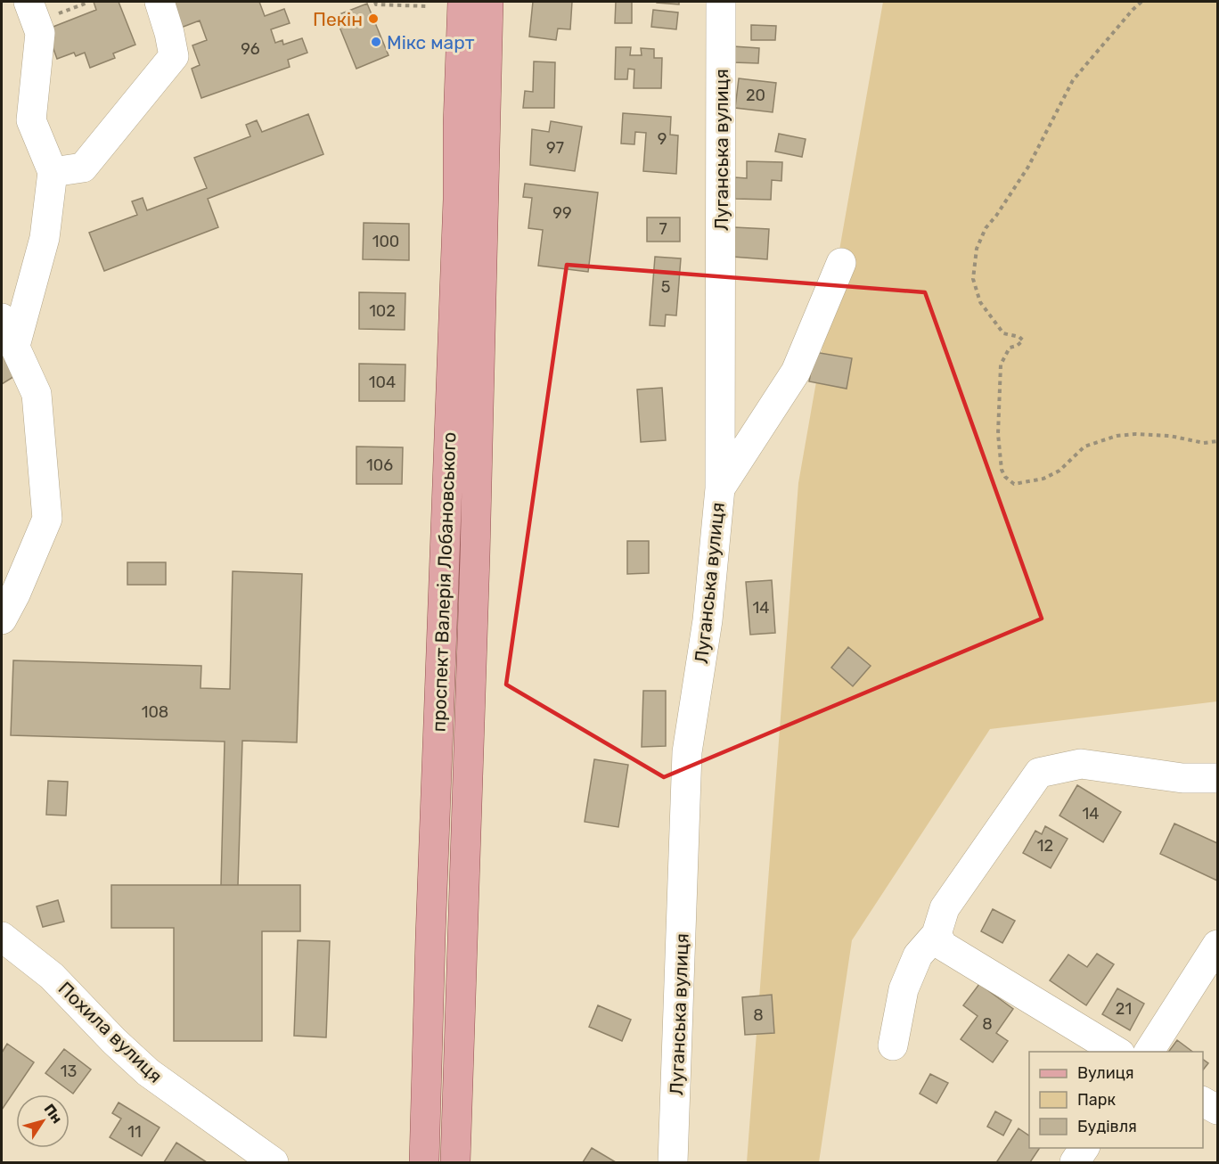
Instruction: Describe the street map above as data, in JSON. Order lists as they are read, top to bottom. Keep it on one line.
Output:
{"streets":{"main road":["проспект Валерія Лобановського"],"street":["Луганська вулиця","Похила вулиця"]},"places":["Пекін","Мікс март"],"house_numbers":["96","20","9","97","99","7","100","5","102","104","106","14","108","14","12","21","8","8","13","11"],"legend":["Вулиця","Парк","Будівля"],"north":"top right"}
